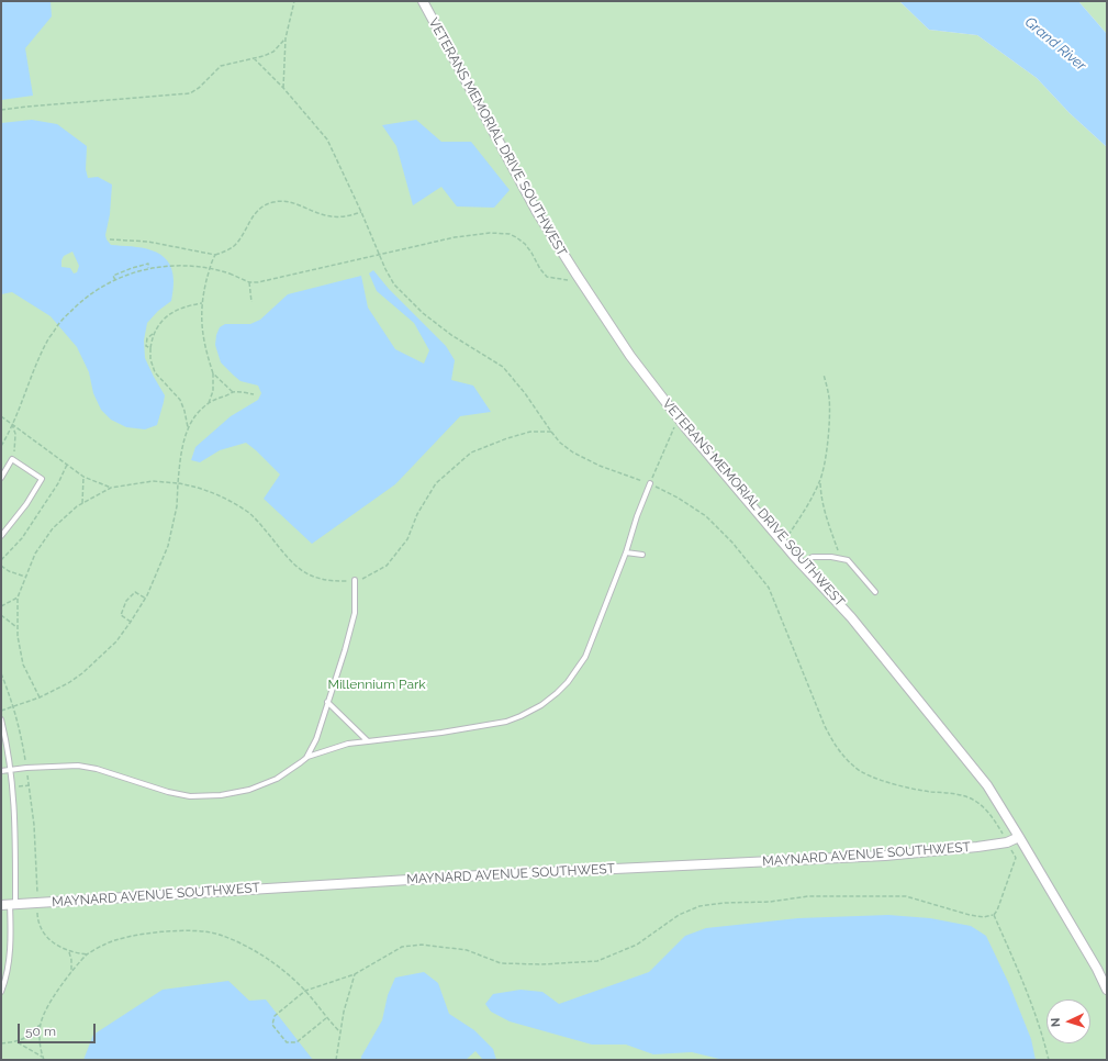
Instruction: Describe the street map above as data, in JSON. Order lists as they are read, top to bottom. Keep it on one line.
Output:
{"streets":{"street":["VETERANS MEMORIAL DRIVE SOUTHWEST","MAYNARD AVENUE SOUTHWEST"]},"crossings":[["VETERANS MEMORIAL DRIVE SOUTHWEST","MAYNARD AVENUE SOUTHWEST"]],"water":["Grand River"],"parks":["Millennium Park"],"scale_bar":"50 m","north":"left"}
